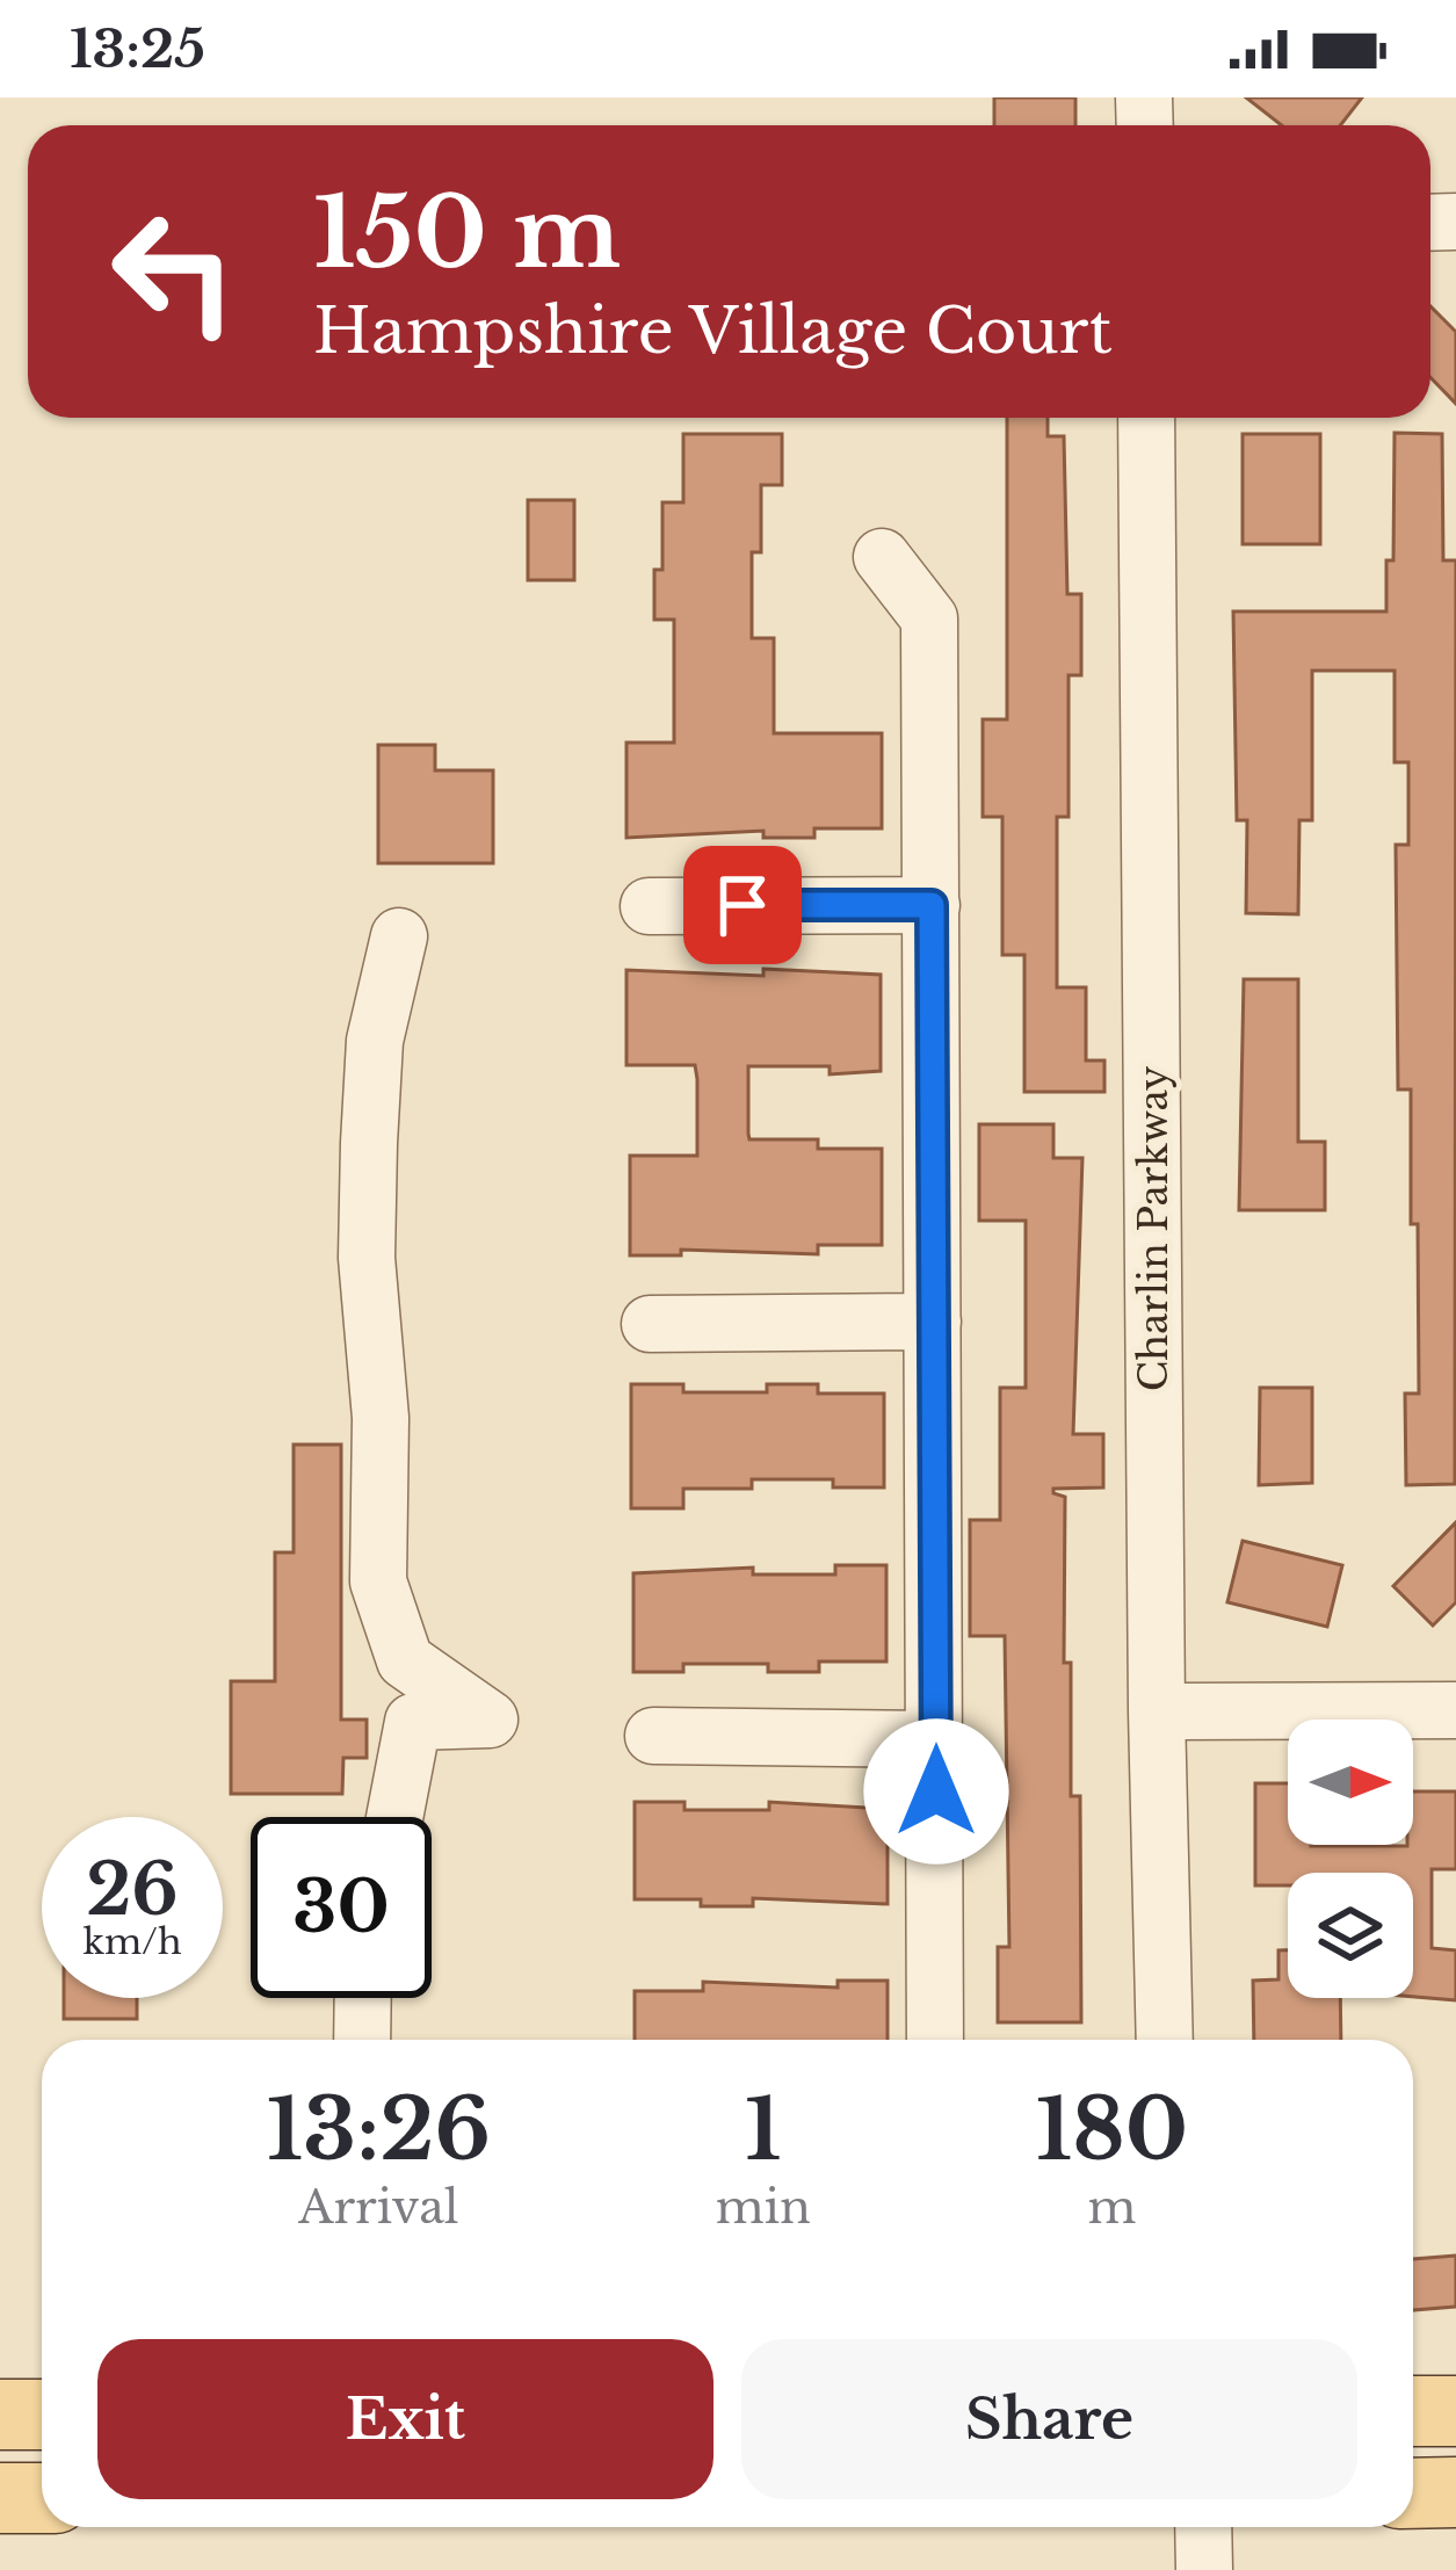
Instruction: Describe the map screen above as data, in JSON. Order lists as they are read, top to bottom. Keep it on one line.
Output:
{"streets":{"street":["Charlin Parkway"]},"north":"right","page":{"status":"13:25","turn":["150 m","Hampshire Village Court"],"speed":"26 km/h","limit":"30","eta":["13:26","Arrival","1","min","180","m"],"buttons":["Exit","Share"]}}
